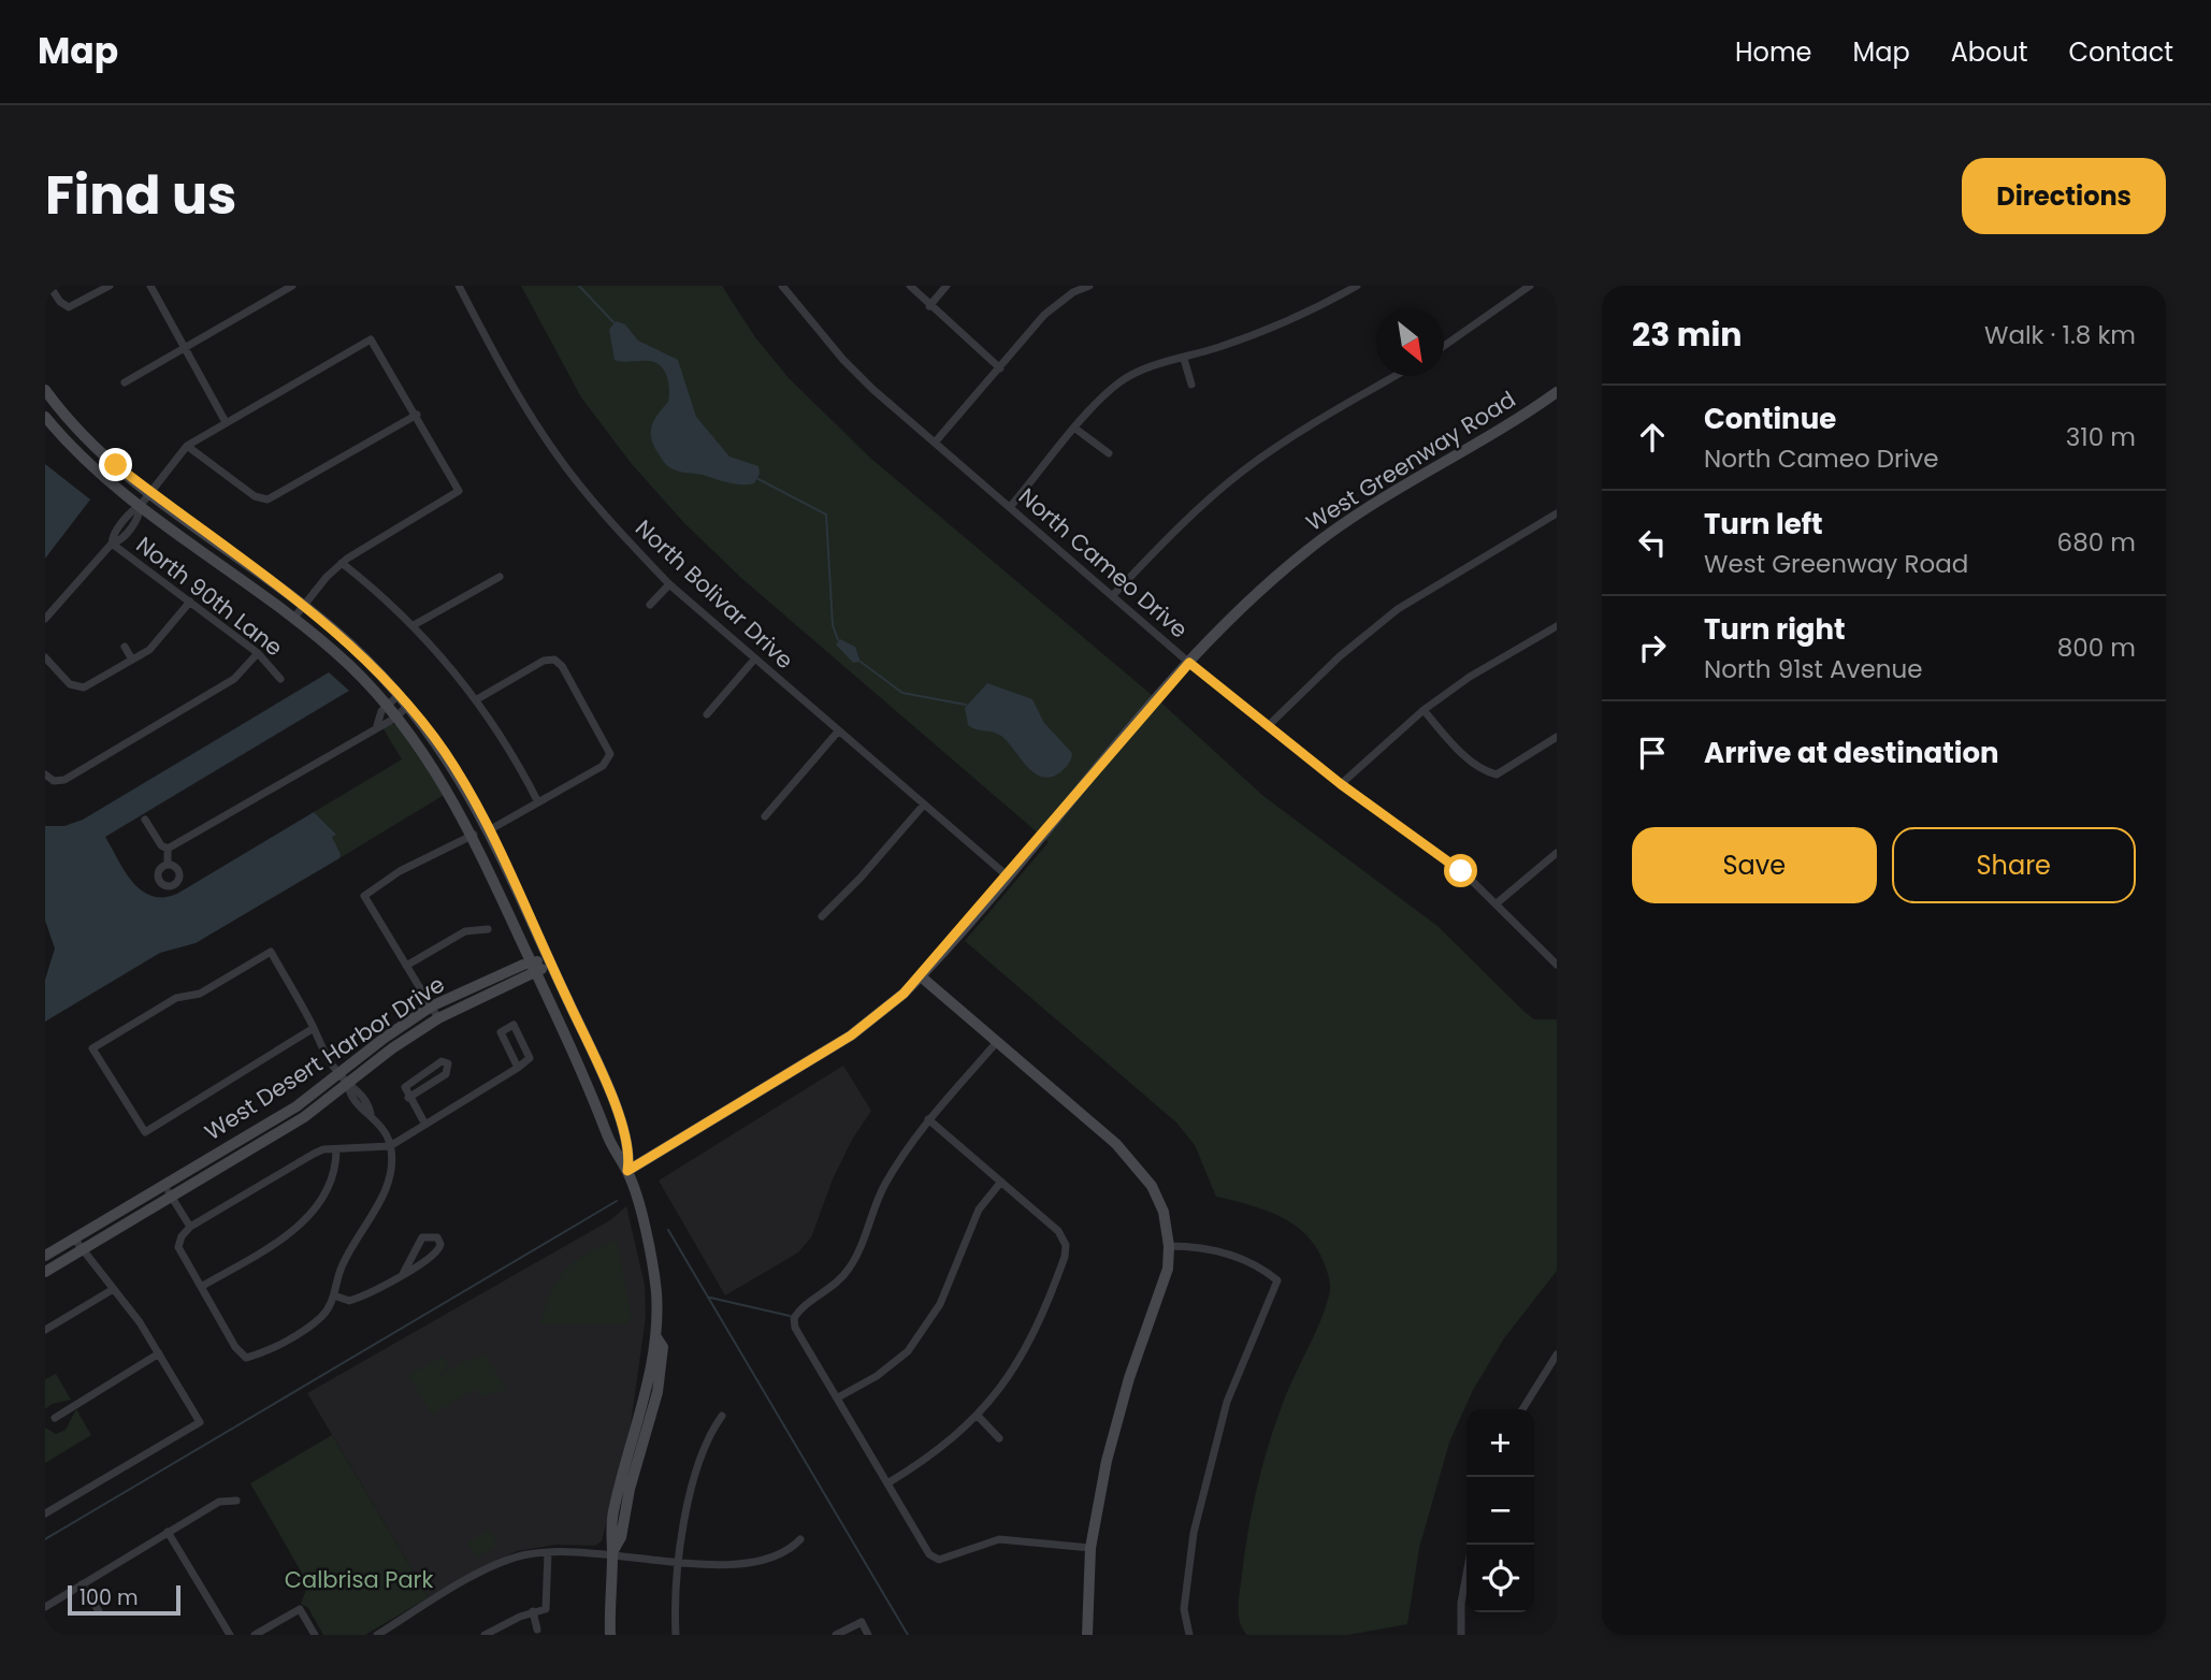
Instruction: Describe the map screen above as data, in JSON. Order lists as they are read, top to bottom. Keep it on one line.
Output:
{"streets":{"street":["West Greenway Road","North Cameo Drive","North Bolivar Drive","North 90th Lane","West Desert Harbor Drive"]},"crossings":[["West Greenway Road","North Cameo Drive"],["West Greenway Road","North Bolivar Drive"]],"parks":["Calbrisa Park"],"scale_bar":"100 m","north":"bottom right","page":{"header":"Map","nav":["Home","Map","About","Contact"],"title":"Find us","buttons":["Directions",["Save","Share"]],"heading":["23 min","Walk · 1.8 km"],"list":[["Continue","North Cameo Drive","310 m"],["Turn left","West Greenway Road","680 m"],["Turn right","North 91st Avenue","800 m"],"Arrive at destination"],"map_buttons":["+","−"],"scale":"100 m"}}
